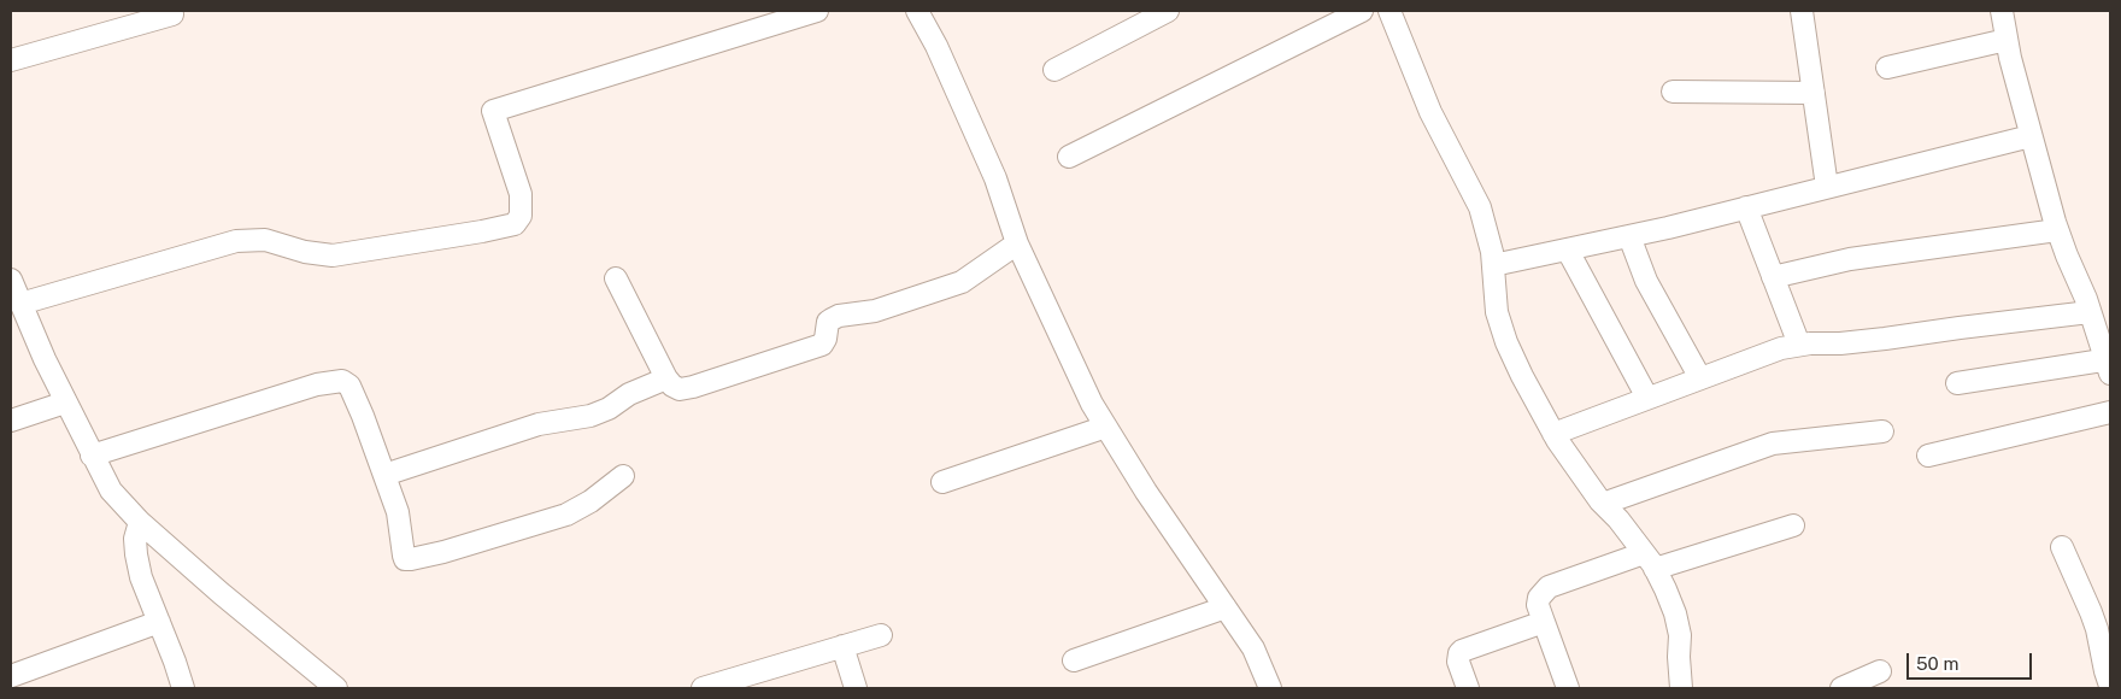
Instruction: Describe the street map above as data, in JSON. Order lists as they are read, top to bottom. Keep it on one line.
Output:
{"scale_bar":"50 m"}
